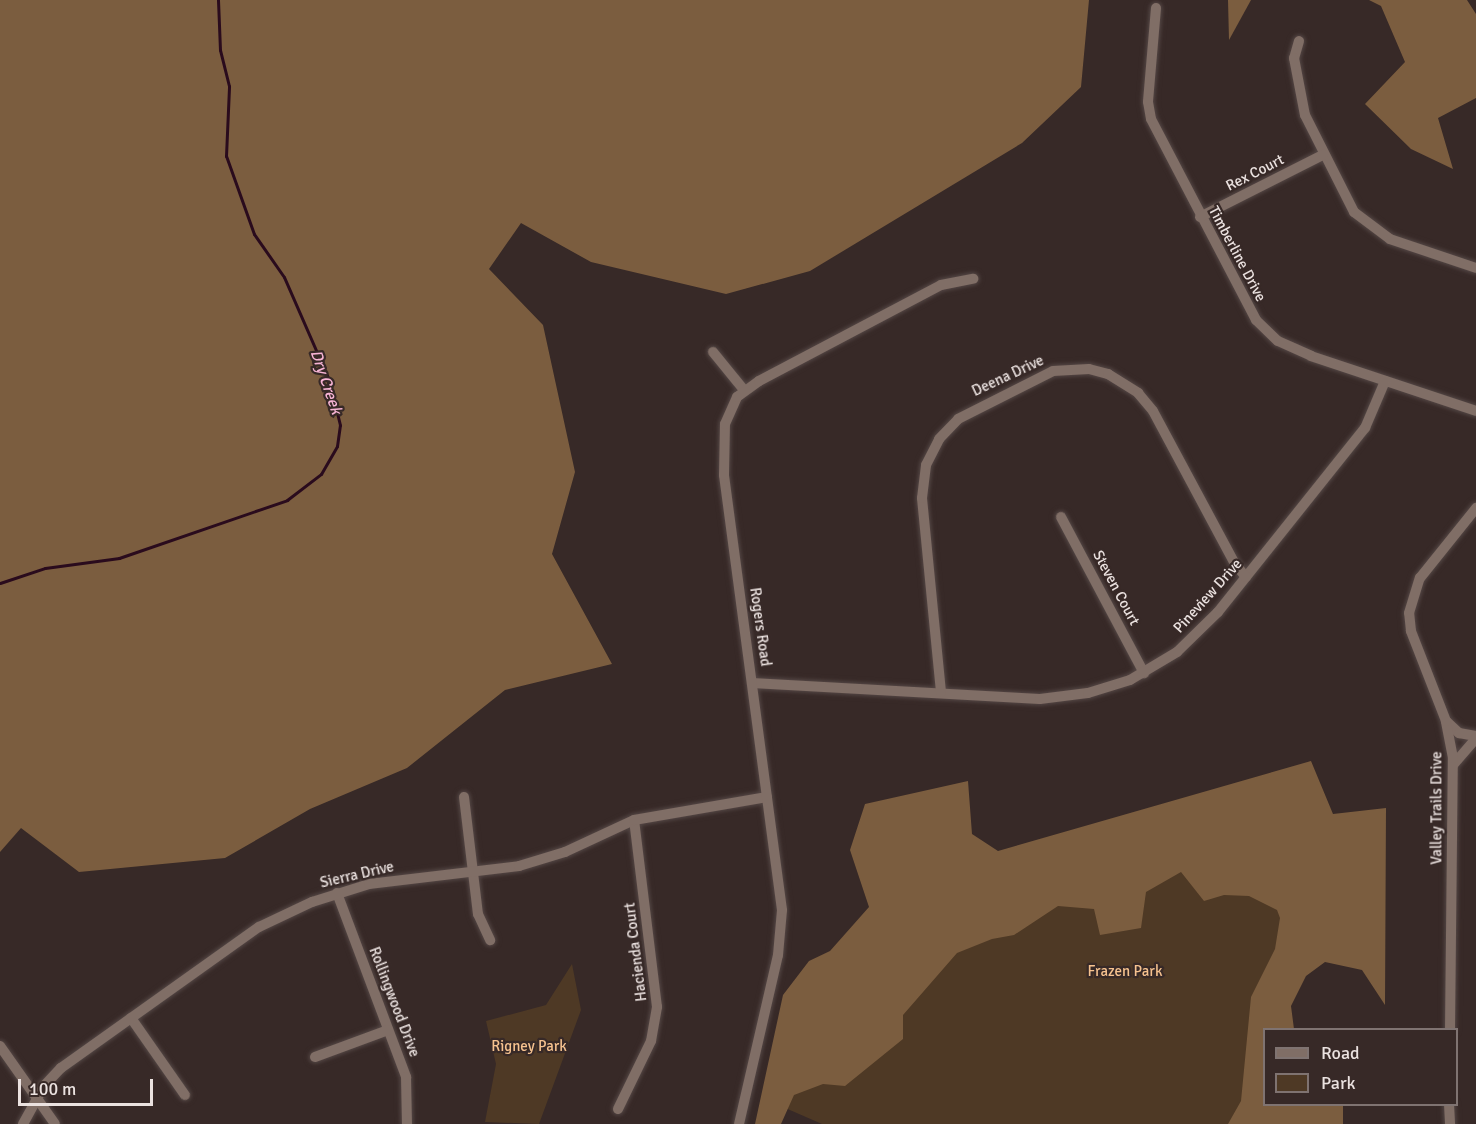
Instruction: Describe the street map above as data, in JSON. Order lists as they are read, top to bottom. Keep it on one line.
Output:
{"streets":{"street":["Rex Court","Timberline Drive","Deena Drive","Steven Court","Pineview Drive","Rogers Road","Valley Trails Drive","Sierra Drive","Hacienda Court","Rollingwood Drive"]},"crossings":[["Rex Court","Timberline Drive"],["Timberline Drive","Pineview Drive"],["Deena Drive","Pineview Drive"],["Steven Court","Pineview Drive"],["Pineview Drive","Rogers Road"],["Rogers Road","Sierra Drive"],["Sierra Drive","Hacienda Court"],["Sierra Drive","Rollingwood Drive"]],"water":["Dry Creek"],"parks":["Frazen Park","Rigney Park"],"legend":["Road","Park"],"scale_bar":"100 m"}
